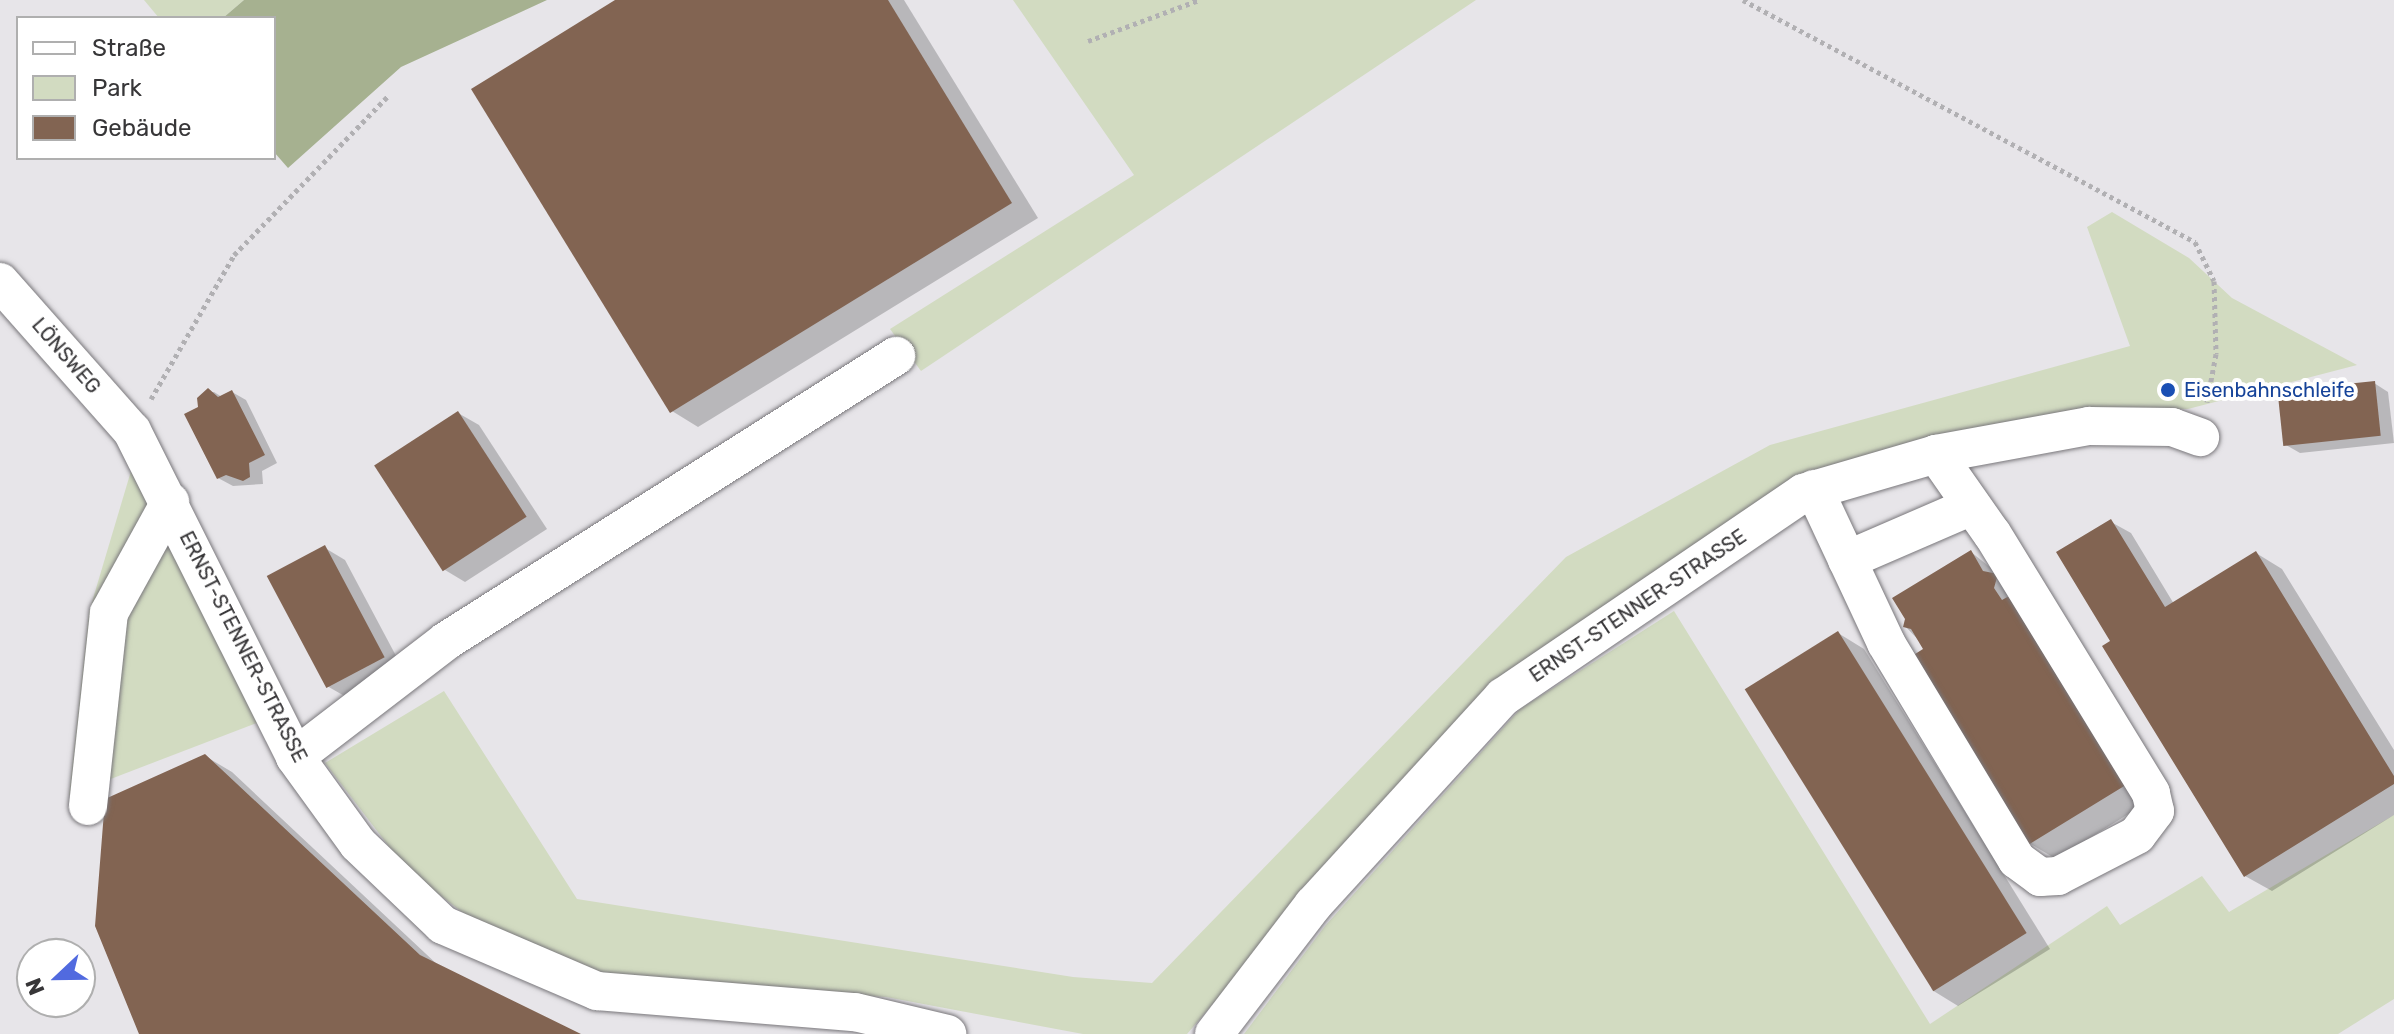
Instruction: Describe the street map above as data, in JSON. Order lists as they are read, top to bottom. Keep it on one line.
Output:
{"streets":{"street":["LÖNSWEG","ERNST-STENNER-STRASSE"]},"crossings":[["LÖNSWEG","ERNST-STENNER-STRASSE"]],"places":["Eisenbahnschleife"],"legend":["Straße","Park","Gebäude"],"north":"left"}
